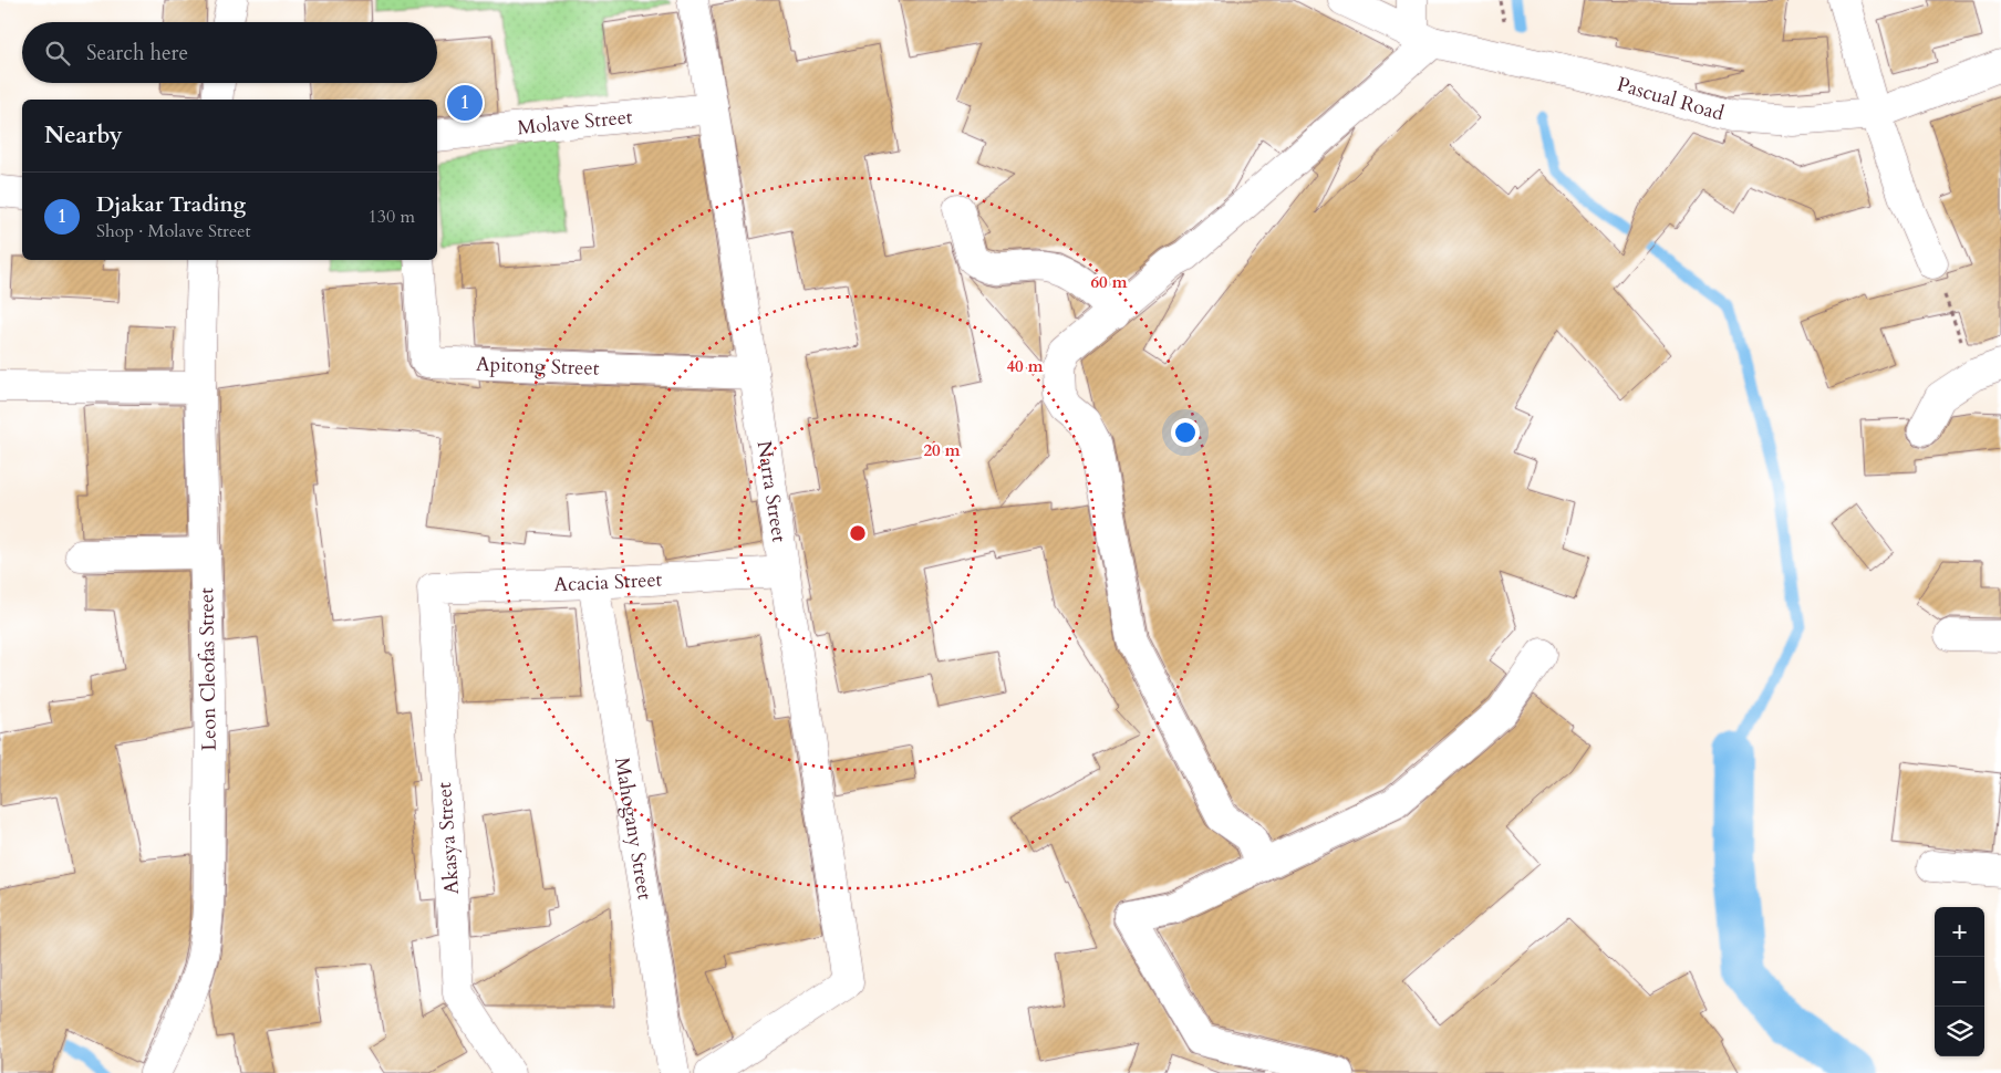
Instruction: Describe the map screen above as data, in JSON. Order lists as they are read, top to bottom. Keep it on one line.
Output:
{"streets":{"street":["Pascual Road","Molave Street","Apitong Street","Narra Street","Acacia Street","Leon Cleofas Street","Mahogany Street","Akasya Street"]},"crossings":[["Molave Street","Narra Street"],["Apitong Street","Narra Street"],["Narra Street","Acacia Street"],["Acacia Street","Mahogany Street"],["Acacia Street","Akasya Street"]],"page":{"search":"Search here","pins":"1","heading":"Nearby","list":[{"mark":"1","name":"Djakar Trading","note":"Shop · Molave Street","value":"130 m"}],"map_buttons":["+","−"]},"rings":["60 m","40 m","20 m"]}
